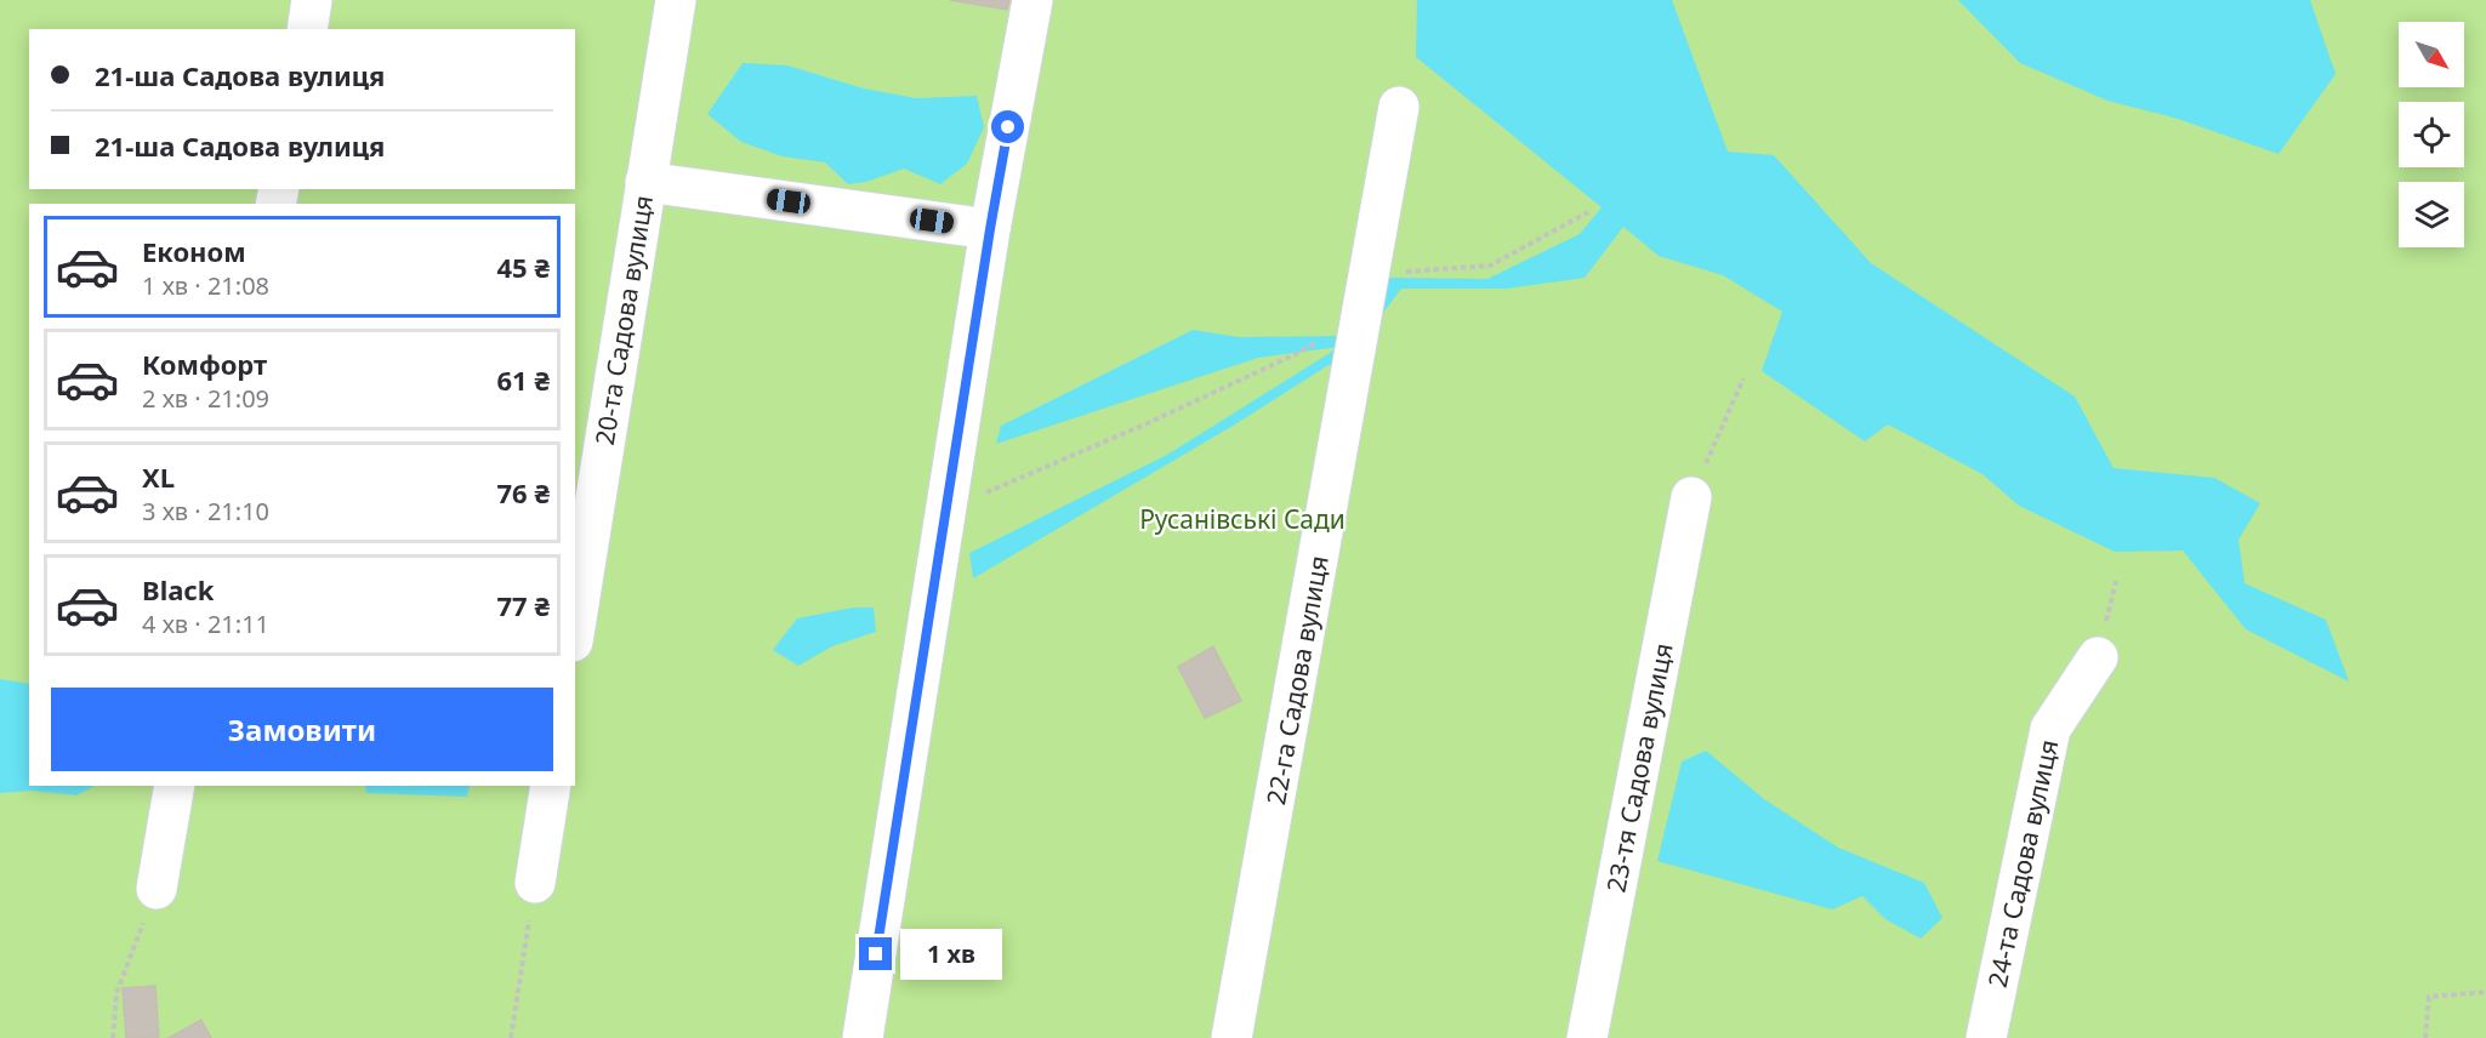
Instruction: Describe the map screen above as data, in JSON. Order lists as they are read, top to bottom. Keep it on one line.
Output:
{"streets":{"street":["20-та Садова вулиця","22-га Садова вулиця","23-тя Садова вулиця","24-та Садова вулиця"]},"parks":["Русанівські Сади"],"north":"bottom right","page":{"banner":["21-ша Садова вулиця","21-ша Садова вулиця"],"list":[{"name":"Економ","note":"1 хв · 21:08","value":"45 ₴"},{"name":"Комфорт","note":"2 хв · 21:09","value":"61 ₴"},{"name":"XL","note":"3 хв · 21:10","value":"76 ₴"},{"name":"Black","note":"4 хв · 21:11","value":"77 ₴"}],"buttons":"Замовити","bubble":"1 хв"}}
